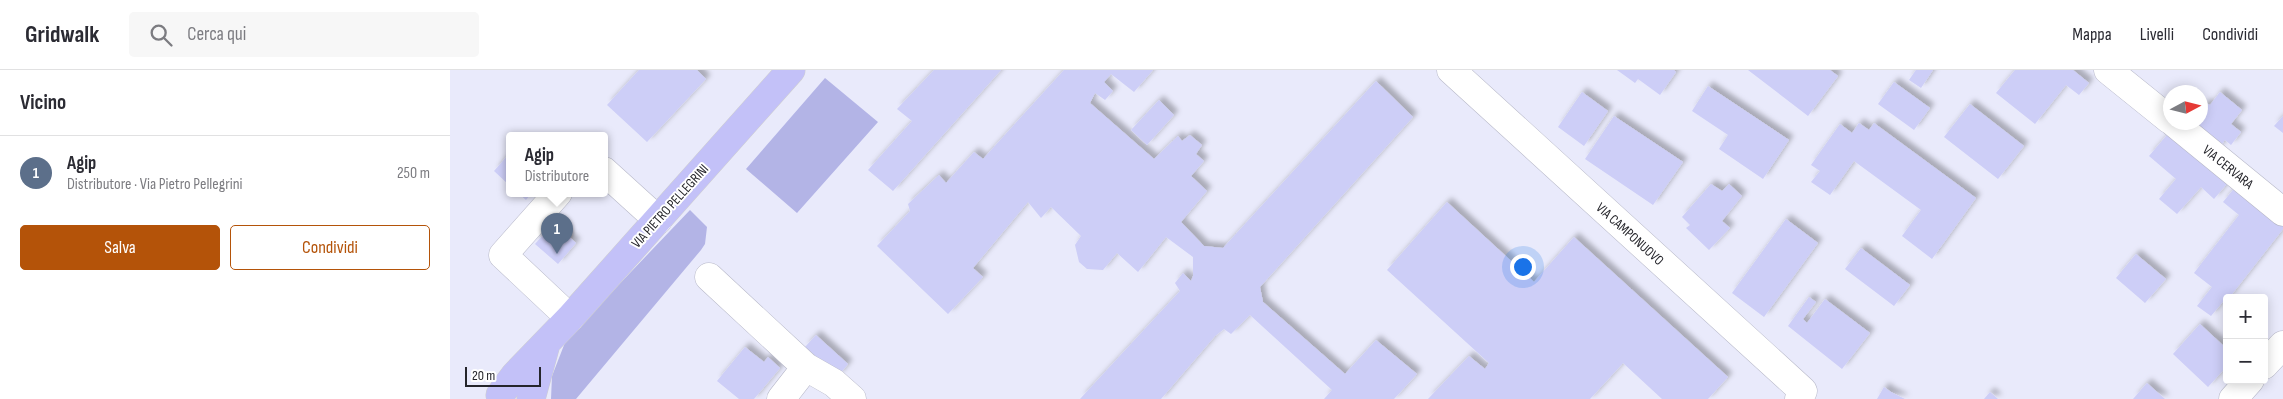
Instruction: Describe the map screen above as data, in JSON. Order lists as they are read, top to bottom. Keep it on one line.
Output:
{"streets":{"main road":["VIA PIETRO PELLEGRINI"],"street":["VIA CERVARA","VIA CAMPONUOVO"]},"scale_bar":"20 m","north":"right","page":{"header":"Gridwalk","search":"Cerca qui","nav":["Mappa","Livelli","Condividi"],"heading":"Vicino","popup":["Agip","Distributore"],"list":[{"mark":"1","name":"Agip","note":"Distributore · Via Pietro Pellegrini","value":"250 m"}],"buttons":["Salva","Condividi"],"pins":"1","map_buttons":["+","−"],"scale":"20 m"}}
